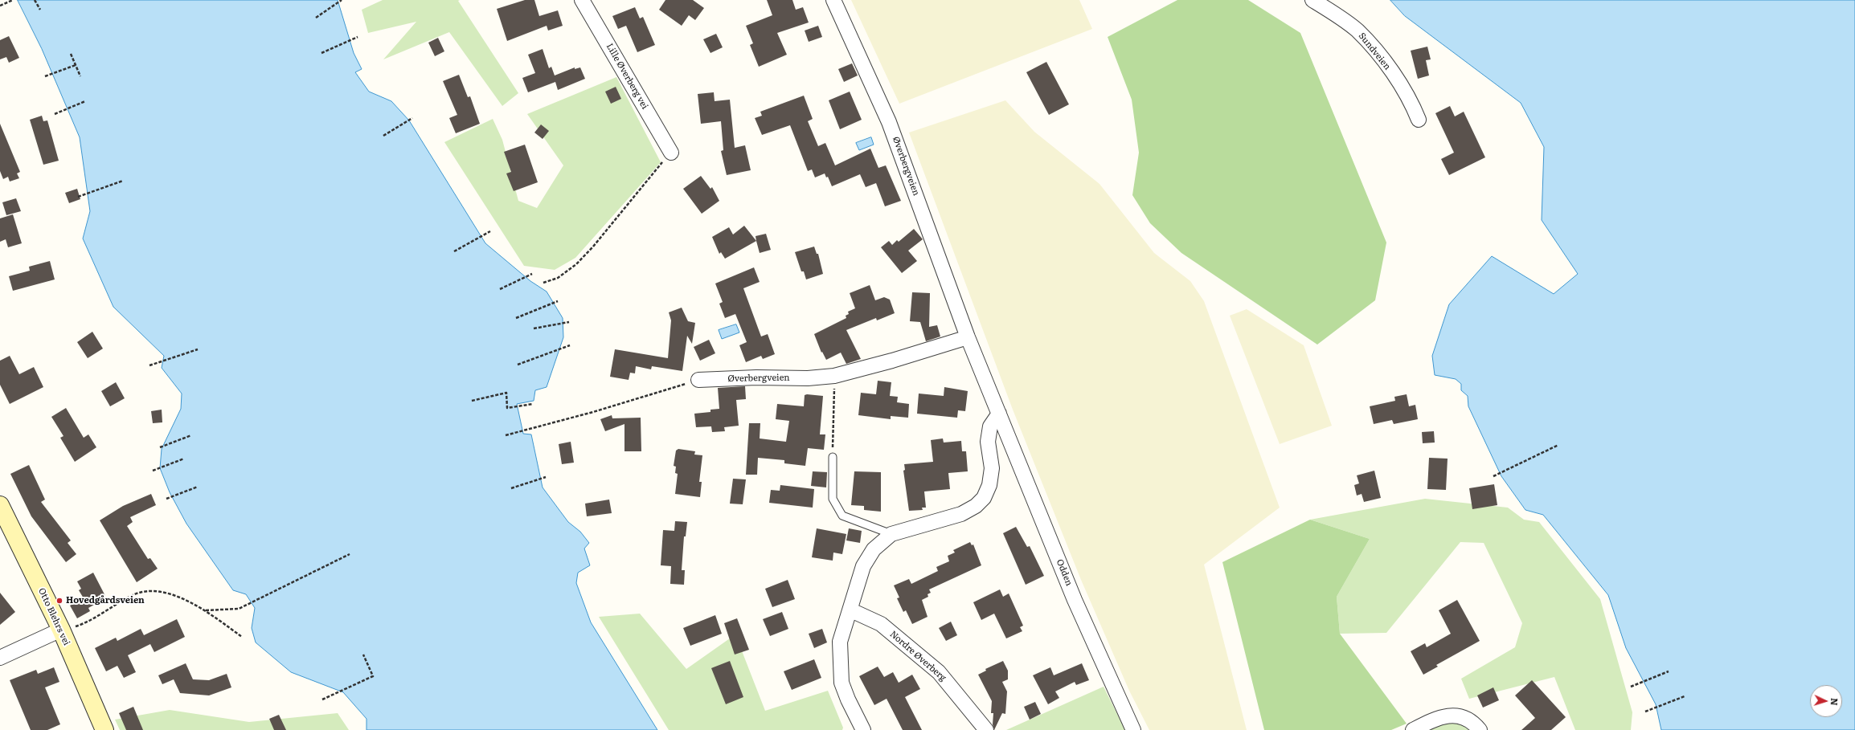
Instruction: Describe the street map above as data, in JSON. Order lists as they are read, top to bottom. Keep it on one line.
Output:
{"streets":{"street":["Sundveien","Lille Øverberg vei","Øverbergveien","Odden","Otto Blehrs vei","Nordre Øverberg"]},"crossings":[["Øverbergveien","Odden"]],"places":["Hovedgårdsveien"],"north":"right"}
